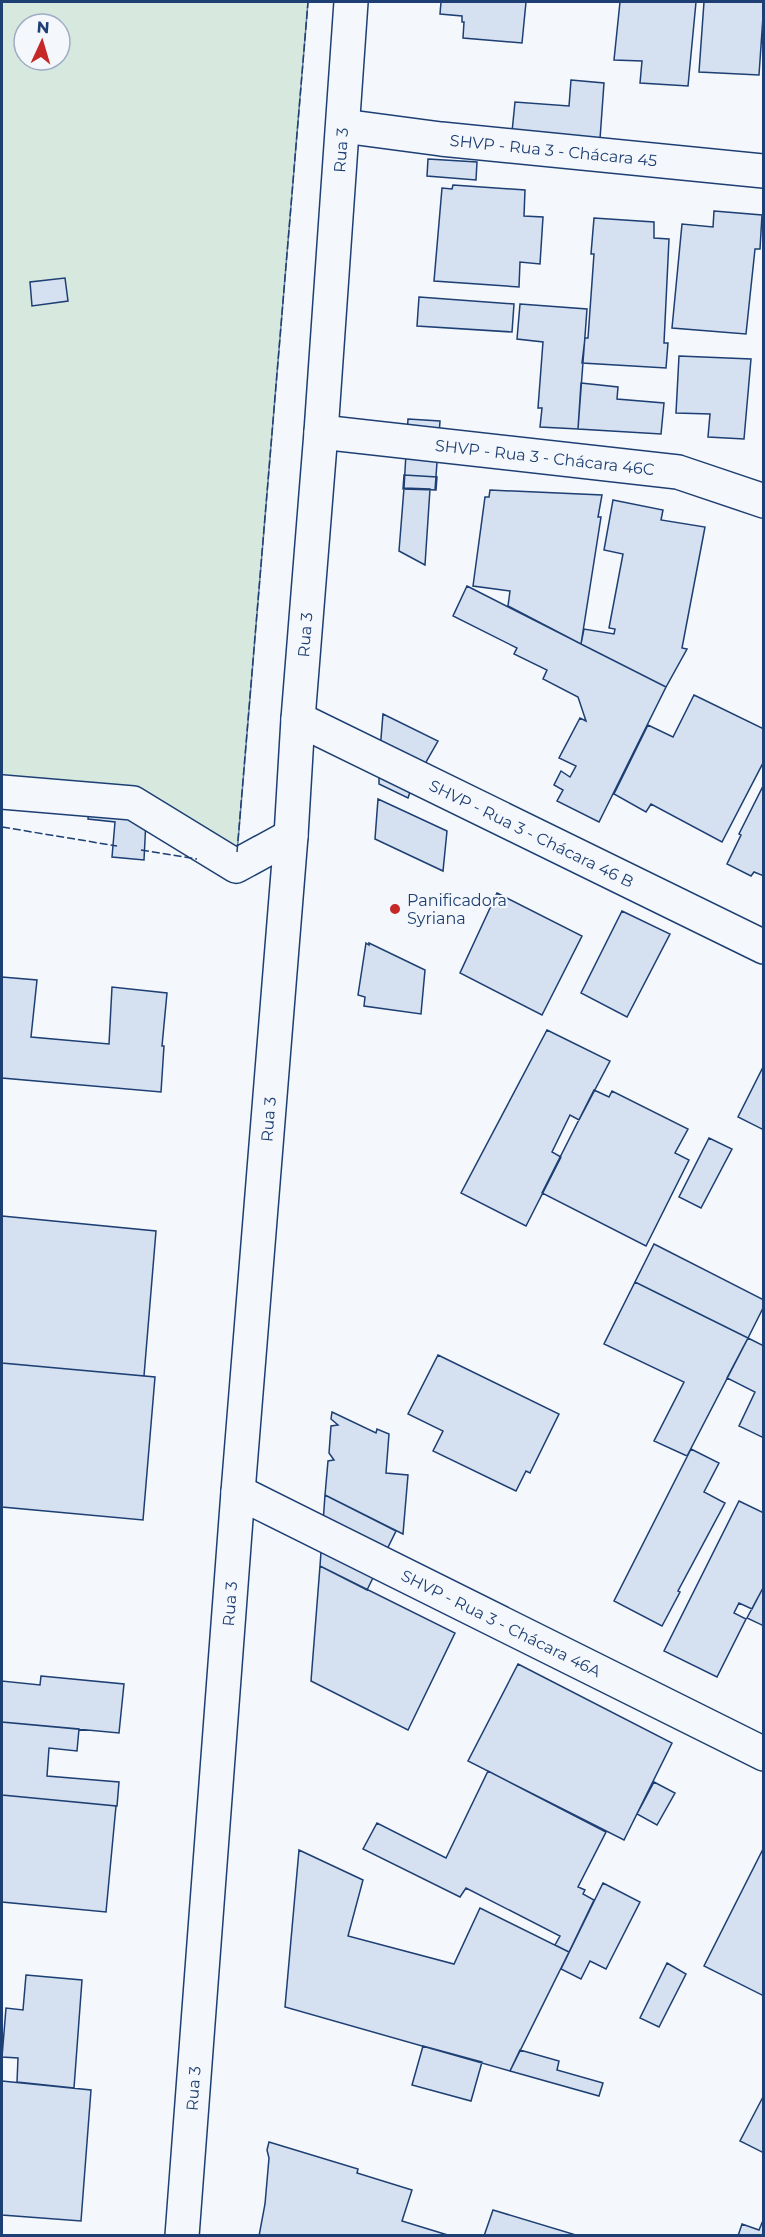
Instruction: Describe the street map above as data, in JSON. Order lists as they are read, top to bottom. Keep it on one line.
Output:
{"streets":{"street":["Rua 3","SHVP - Rua 3 - Chácara 45","SHVP - Rua 3 - Chácara 46C","SHVP - Rua 3 - Chácara 46 B","SHVP - Rua 3 - Chácara 46A"]},"crossings":[["Rua 3","SHVP - Rua 3 - Chácara 45"],["Rua 3","SHVP - Rua 3 - Chácara 46C"],["Rua 3","SHVP - Rua 3 - Chácara 46 B"],["Rua 3","SHVP - Rua 3 - Chácara 46A"]],"places":["Panificadora Syriana"],"north":"top"}
